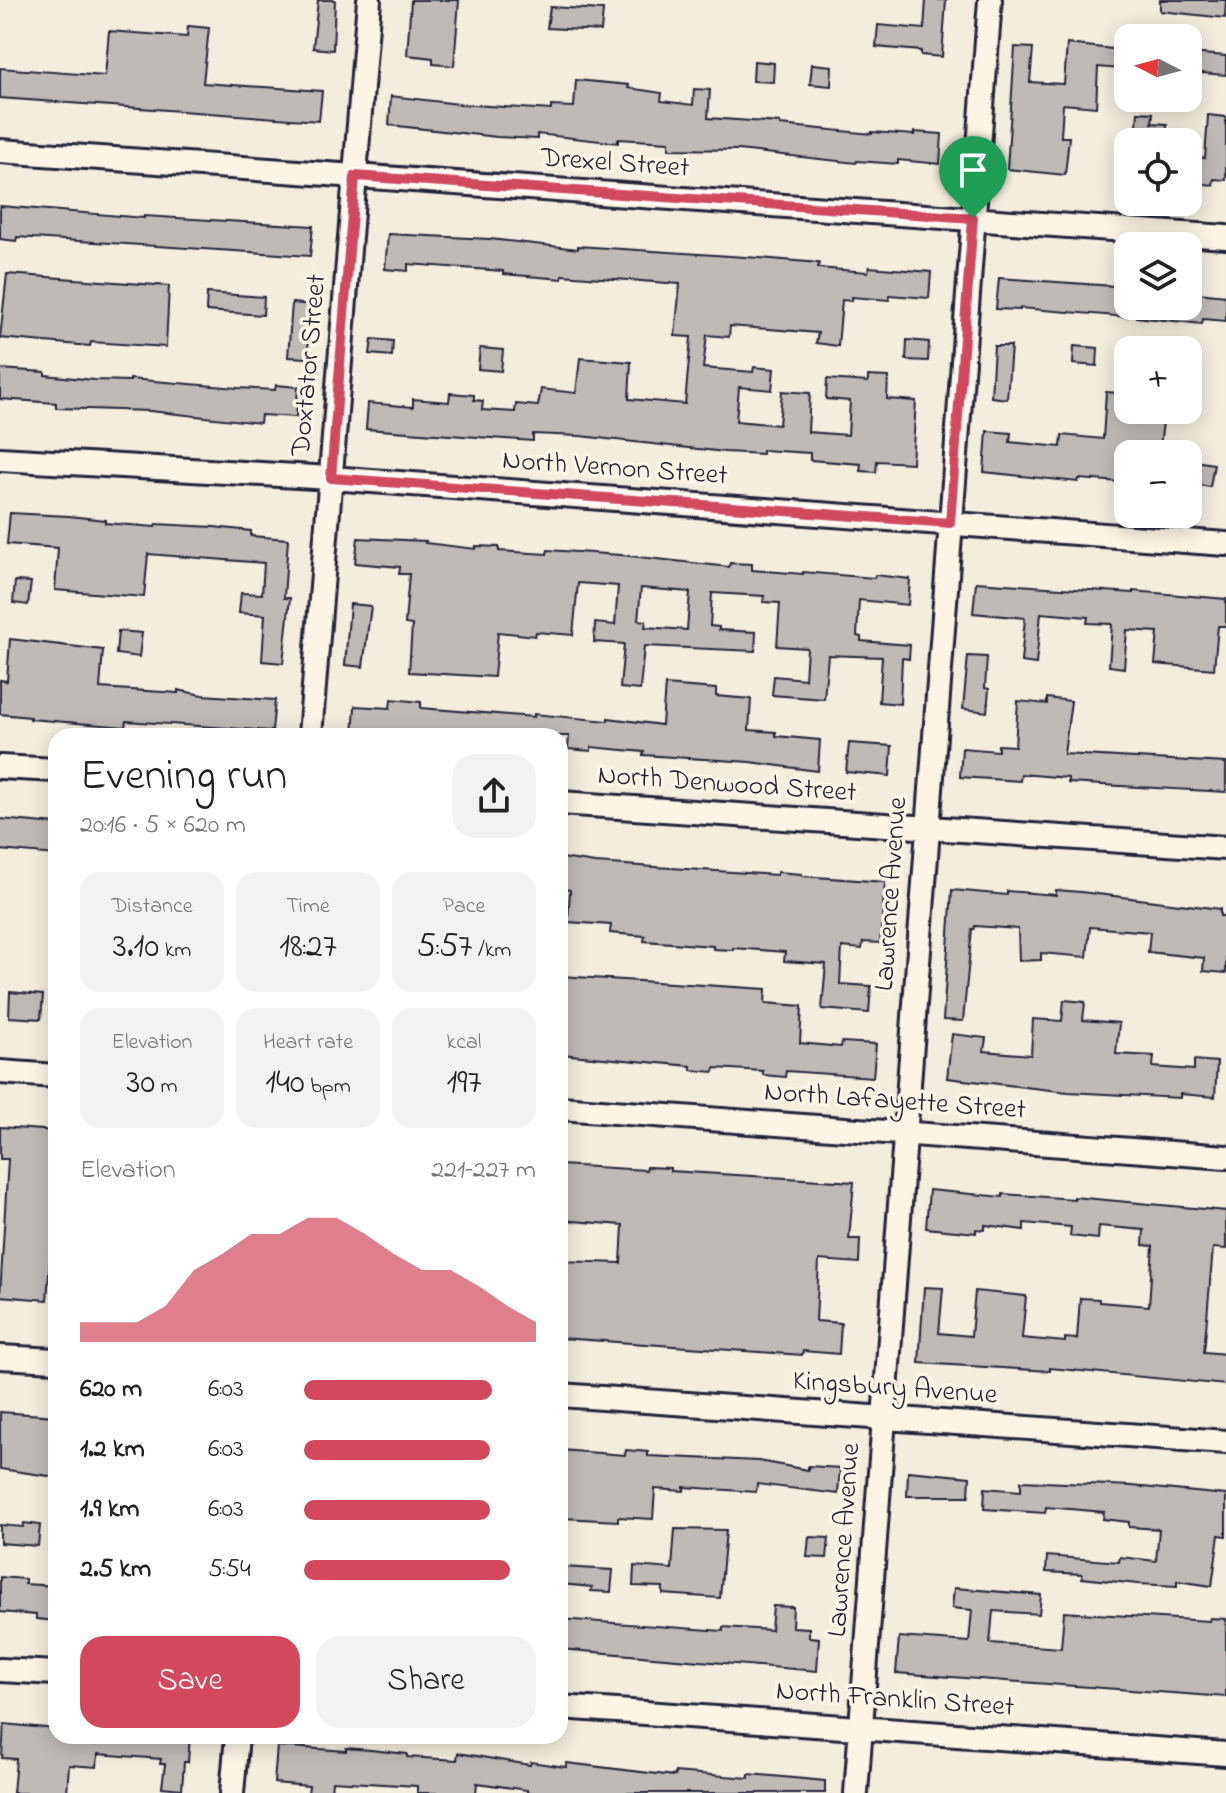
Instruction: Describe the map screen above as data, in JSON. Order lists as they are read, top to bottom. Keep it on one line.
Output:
{"streets":{"street":["Drexel Street","Doxtator Street","North Vernon Street","North Denwood Street","Lawrence Avenue","North Lafayette Street","Kingsbury Avenue","North Franklin Street"]},"crossings":[["Drexel Street","Doxtator Street"],["Drexel Street","Lawrence Avenue"],["Doxtator Street","North Vernon Street"],["North Vernon Street","Lawrence Avenue"],["North Denwood Street","Lawrence Avenue"],["Lawrence Avenue","North Lafayette Street"],["Lawrence Avenue","Kingsbury Avenue"],["Lawrence Avenue","North Franklin Street"]],"north":"left","page":{"map_buttons":["+","−"],"heading":["Evening run","20:16 · 5 × 620 m"],"stats":[["Distance","3.10 km"],["Time","18:27"],["Pace","5:57 /km"],["Elevation","30 m"],["Heart rate","140 bpm"],["kcal","197"]],"chart":["Elevation","221–227 m"],"list":[{"name":"620 m","note":"6:03"},{"name":"1.2 km","note":"6:03"},{"name":"1.9 km","note":"6:03"},{"name":"2.5 km","note":"5:54"}],"buttons":["Save","Share"]}}
